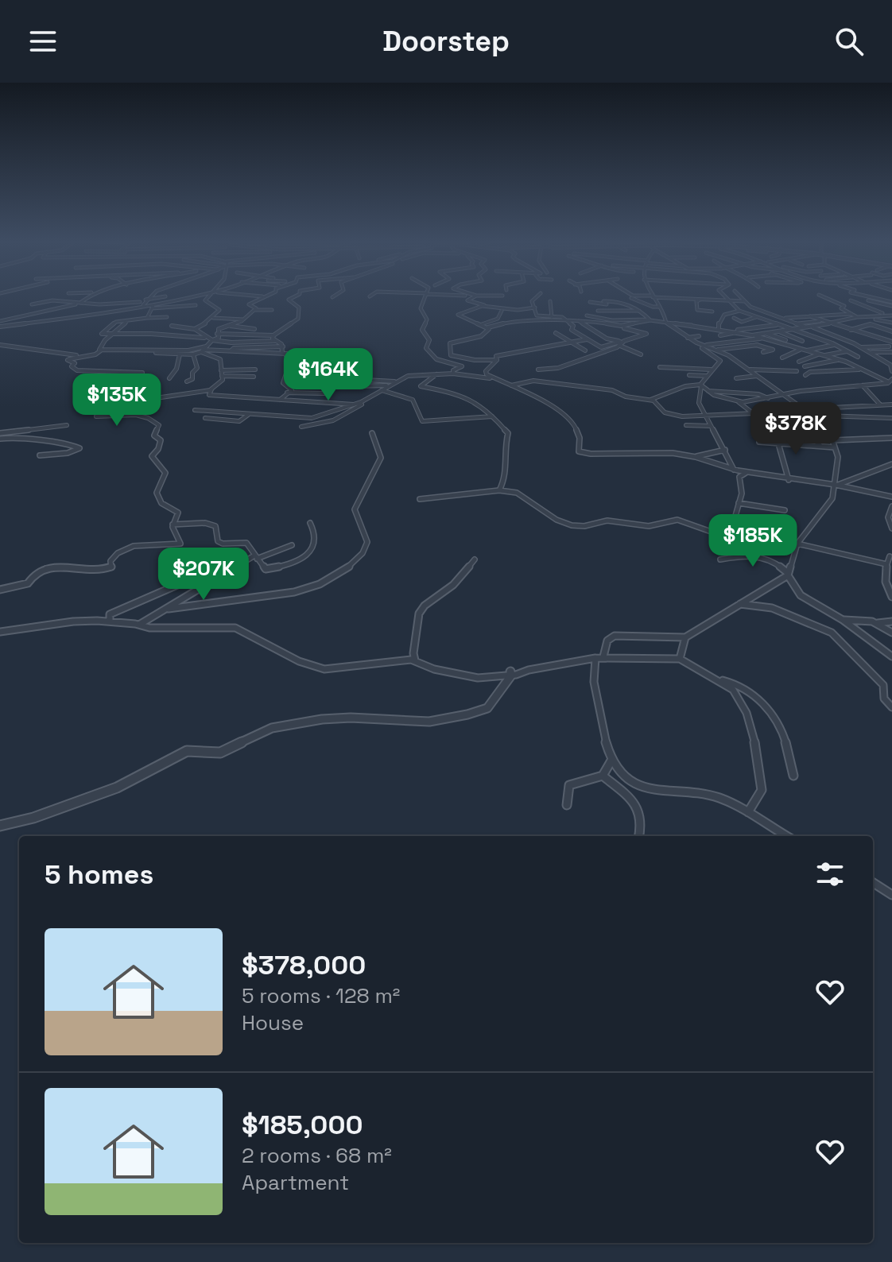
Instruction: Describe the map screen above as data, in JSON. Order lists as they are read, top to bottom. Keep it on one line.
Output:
{"page":{"header":"Doorstep","price":["$164K","$135K","$378K","$185K","$207K"],"heading":"5 homes","list":[{"name":"$378,000","note":"5 rooms · 128 m² · House"},{"name":"$185,000","note":"2 rooms · 68 m² · Apartment"}]}}
